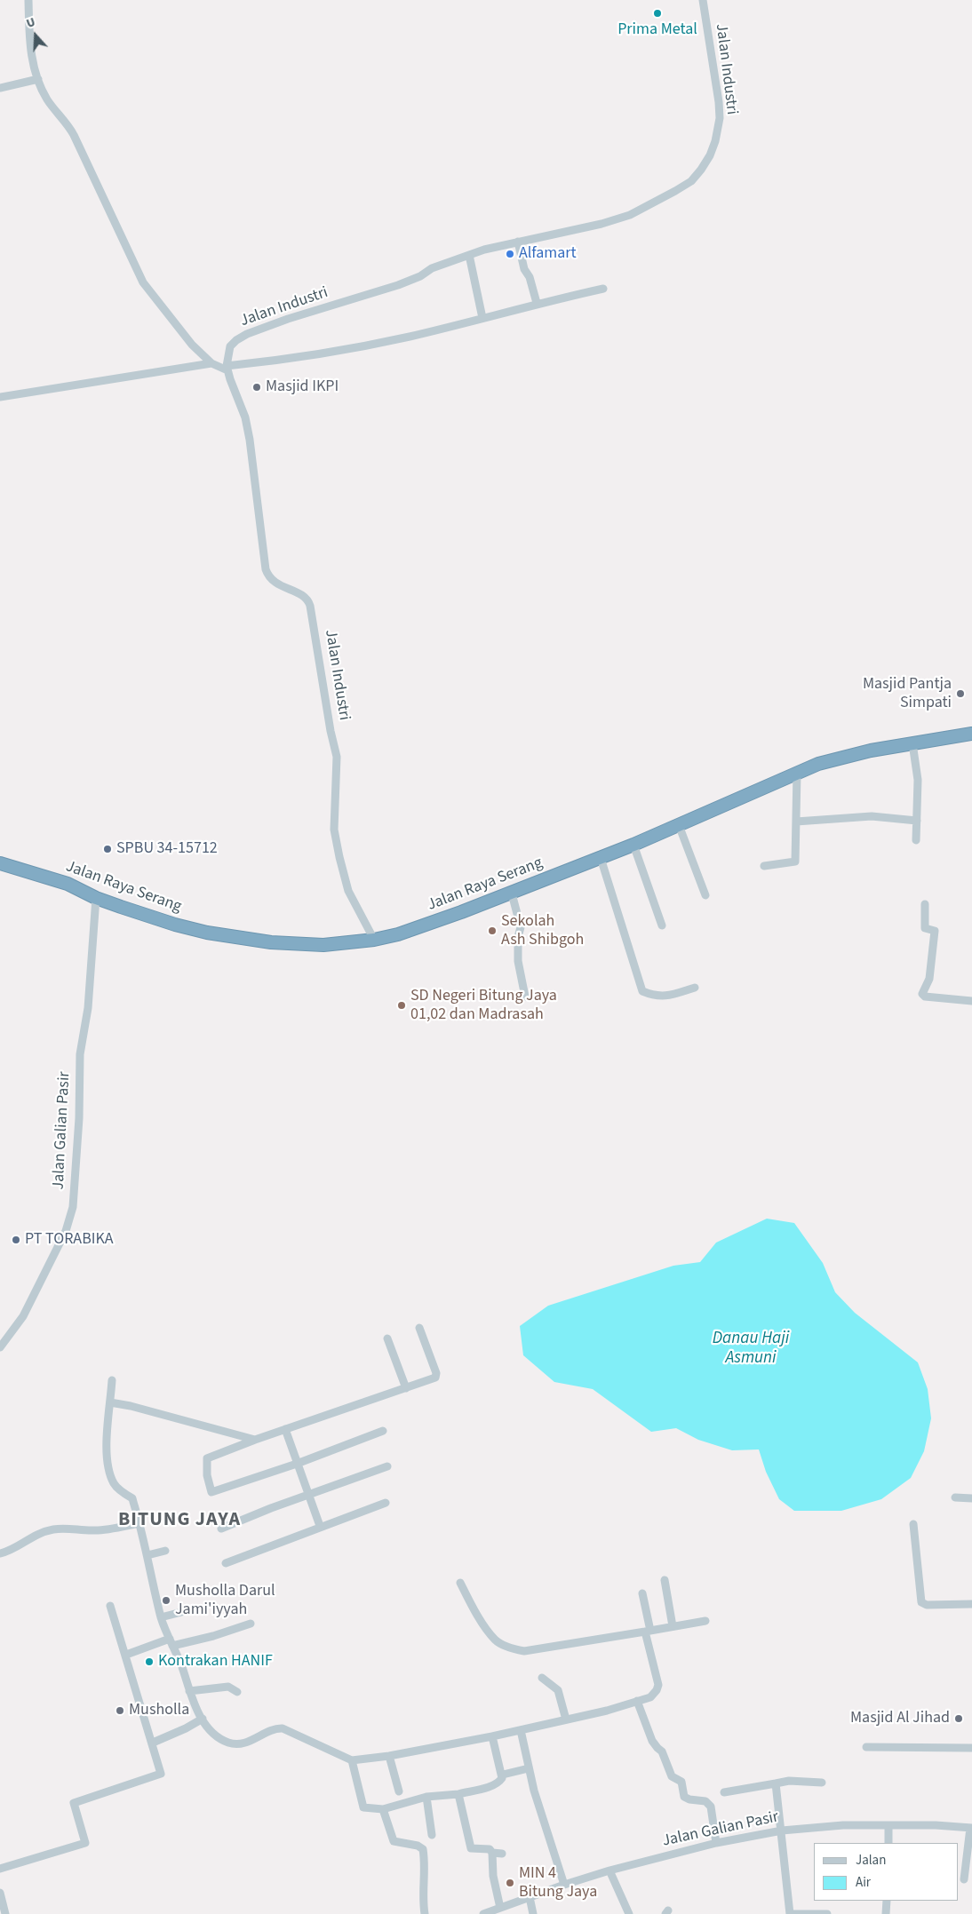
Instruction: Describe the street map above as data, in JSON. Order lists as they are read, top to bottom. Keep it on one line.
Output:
{"streets":{"highway":["Jalan Raya Serang"],"street":["Jalan Industri","Jalan Galian Pasir"]},"crossings":[["Jalan Industri","Jalan Raya Serang"],["Jalan Raya Serang","Jalan Galian Pasir"]],"districts":["BITUNG JAYA"],"water":["Danau Haji Asmuni"],"places":["Prima Metal","Alfamart","Masjid IKPI","Masjid Pantja Simpati","SPBU 34-15712","Sekolah Ash Shibgoh","SD Negeri Bitung Jaya 01,02 dan Madrasah","PT TORABIKA","Musholla Darul Jami'iyyah","Kontrakan HANIF","Musholla","Masjid Al Jihad","MIN 4 Bitung Jaya"],"legend":["Jalan","Air"],"north":"top"}
